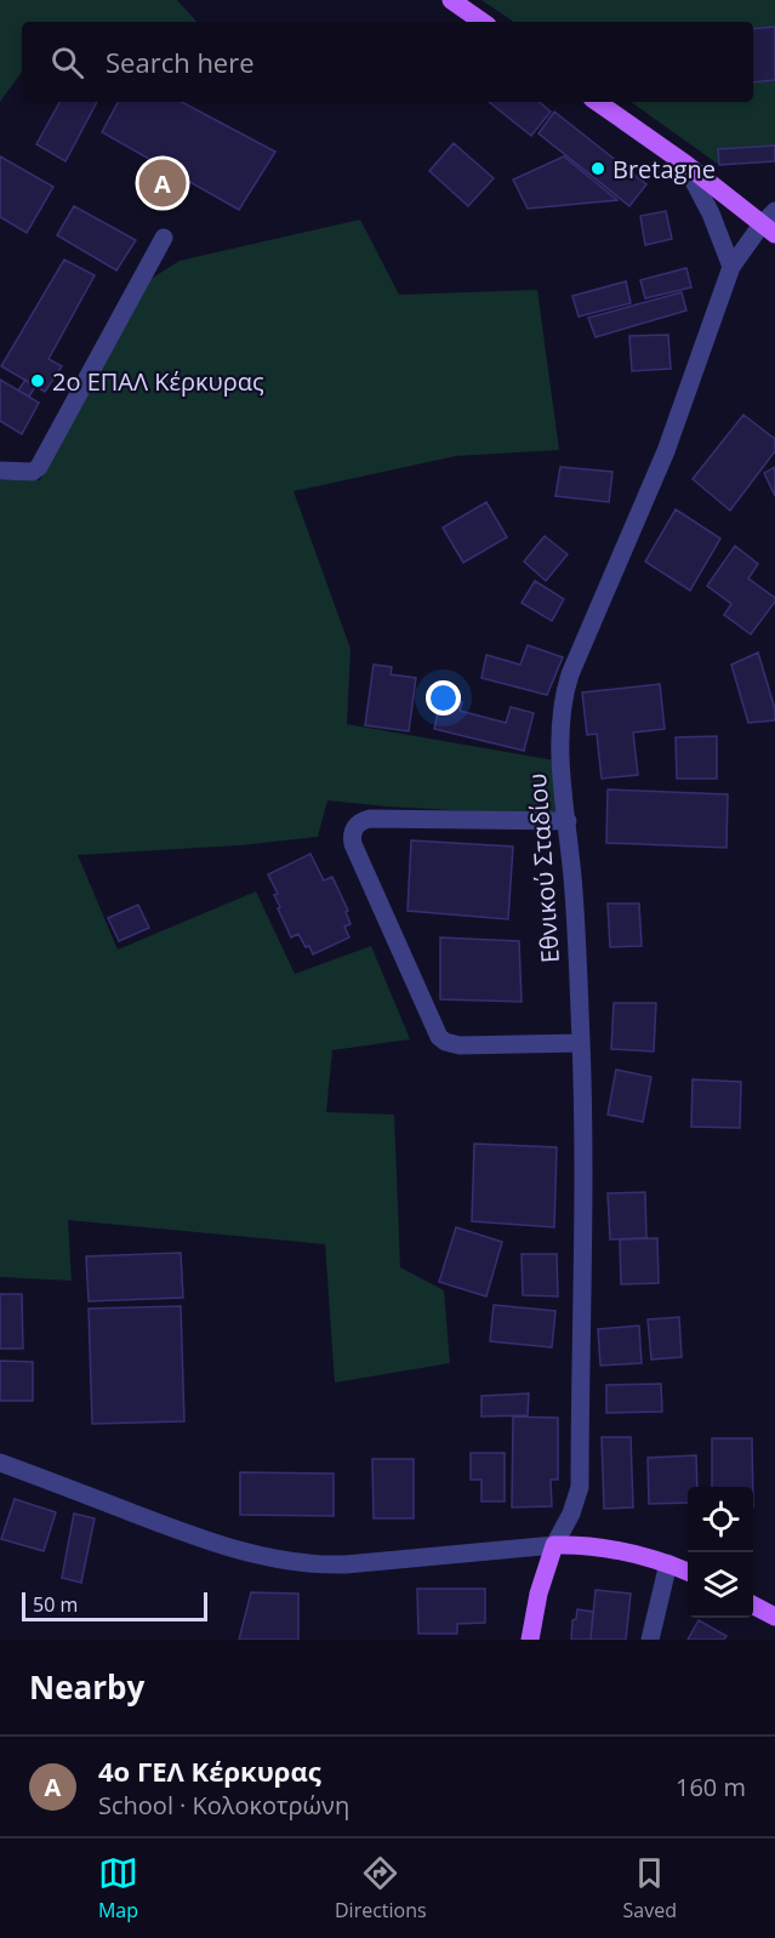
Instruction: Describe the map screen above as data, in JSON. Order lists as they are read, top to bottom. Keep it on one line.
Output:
{"streets":{"street":["Εθνικού Σταδίου"]},"places":["Bretagne","2ο ΕΠΑΛ Κέρκυρας"],"scale_bar":"50 m","page":{"search":"Search here","pins":"A","scale":"50 m","heading":"Nearby","list":[{"mark":"A","name":"4ο ΓΕΛ Κέρκυρας","note":"School · Κολοκοτρώνη","value":"160 m"}],"nav":["Map","Directions","Saved"]}}
